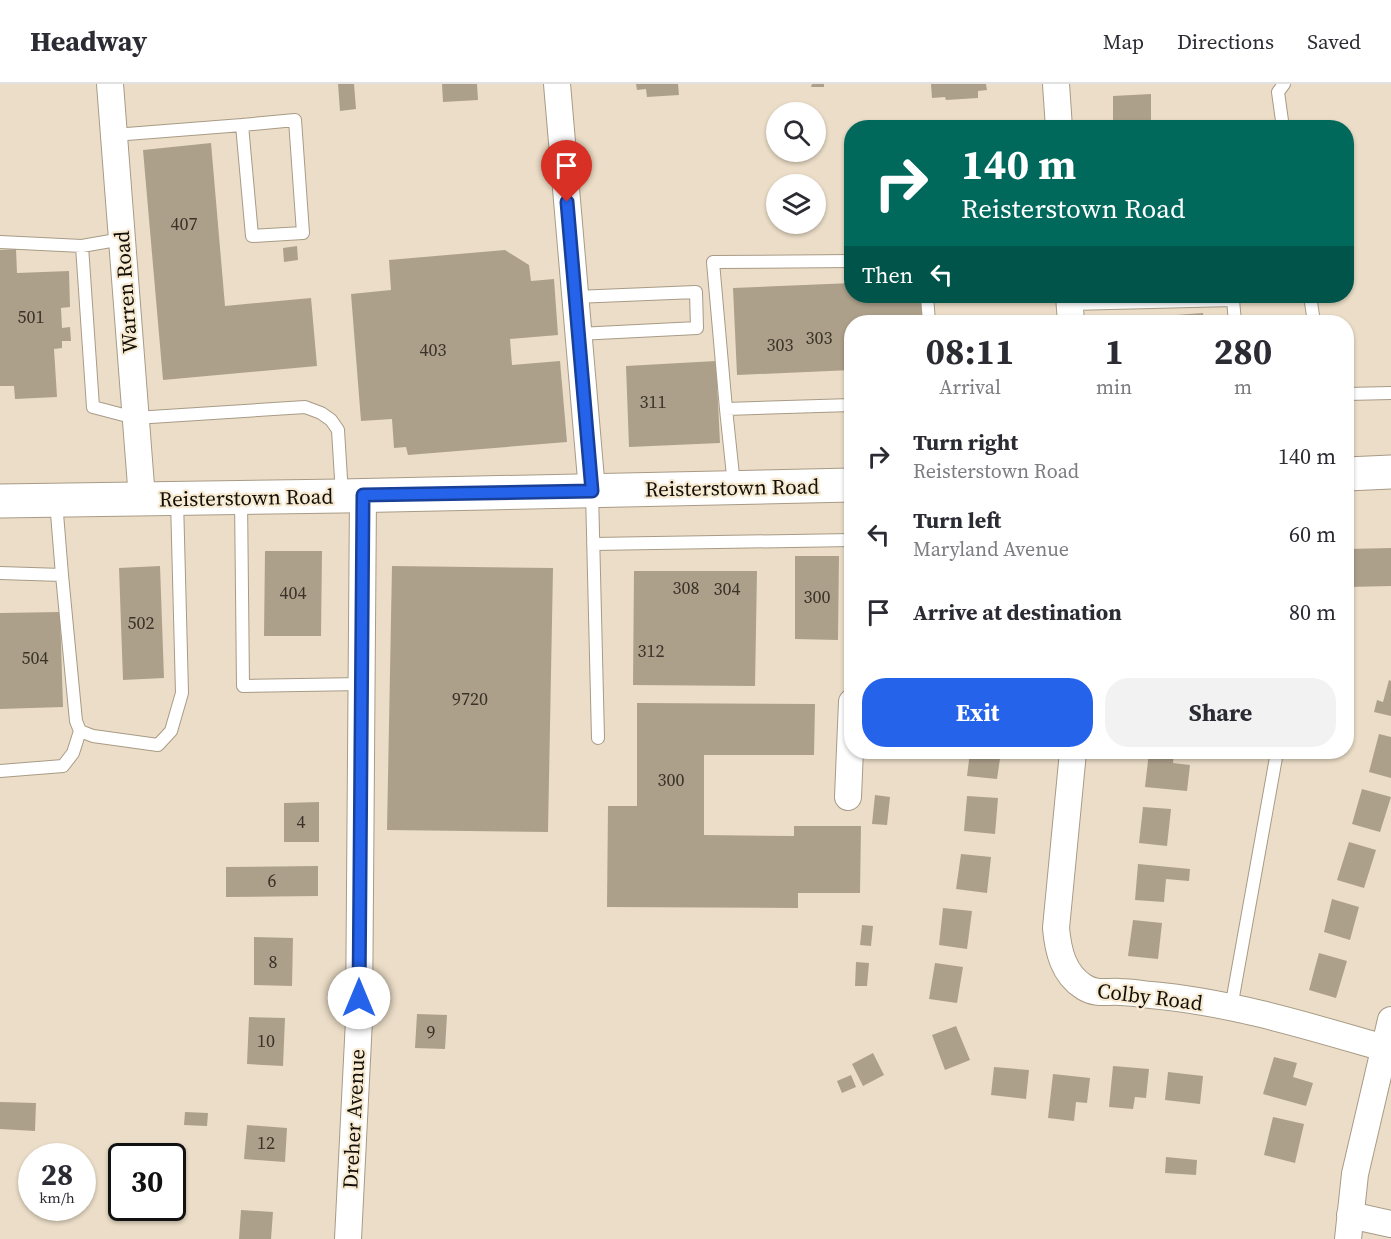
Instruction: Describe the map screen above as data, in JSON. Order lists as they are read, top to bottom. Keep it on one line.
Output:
{"streets":{"main road":["Reisterstown Road"],"street":["Warren Road","Colby Road","Dreher Avenue"]},"crossings":[["Warren Road","Reisterstown Road"],["Reisterstown Road","Dreher Avenue"]],"house_numbers":["407","501","303","303","403","311","308","304","404","300","502","312","504","9720","300","4","6","8","9","10","12"],"page":{"header":"Headway","nav":["Map","Directions","Saved"],"turn":["140 m","Reisterstown Road"],"then":"Then","eta":["08:11","Arrival","1","min","280","m"],"list":[{"name":"Turn right","note":"Reisterstown Road","value":"140 m"},{"name":"Turn left","note":"Maryland Avenue","value":"60 m"},{"name":"Arrive at destination","value":"80 m"}],"buttons":["Exit","Share"],"speed":"28 km/h","limit":"30"}}
